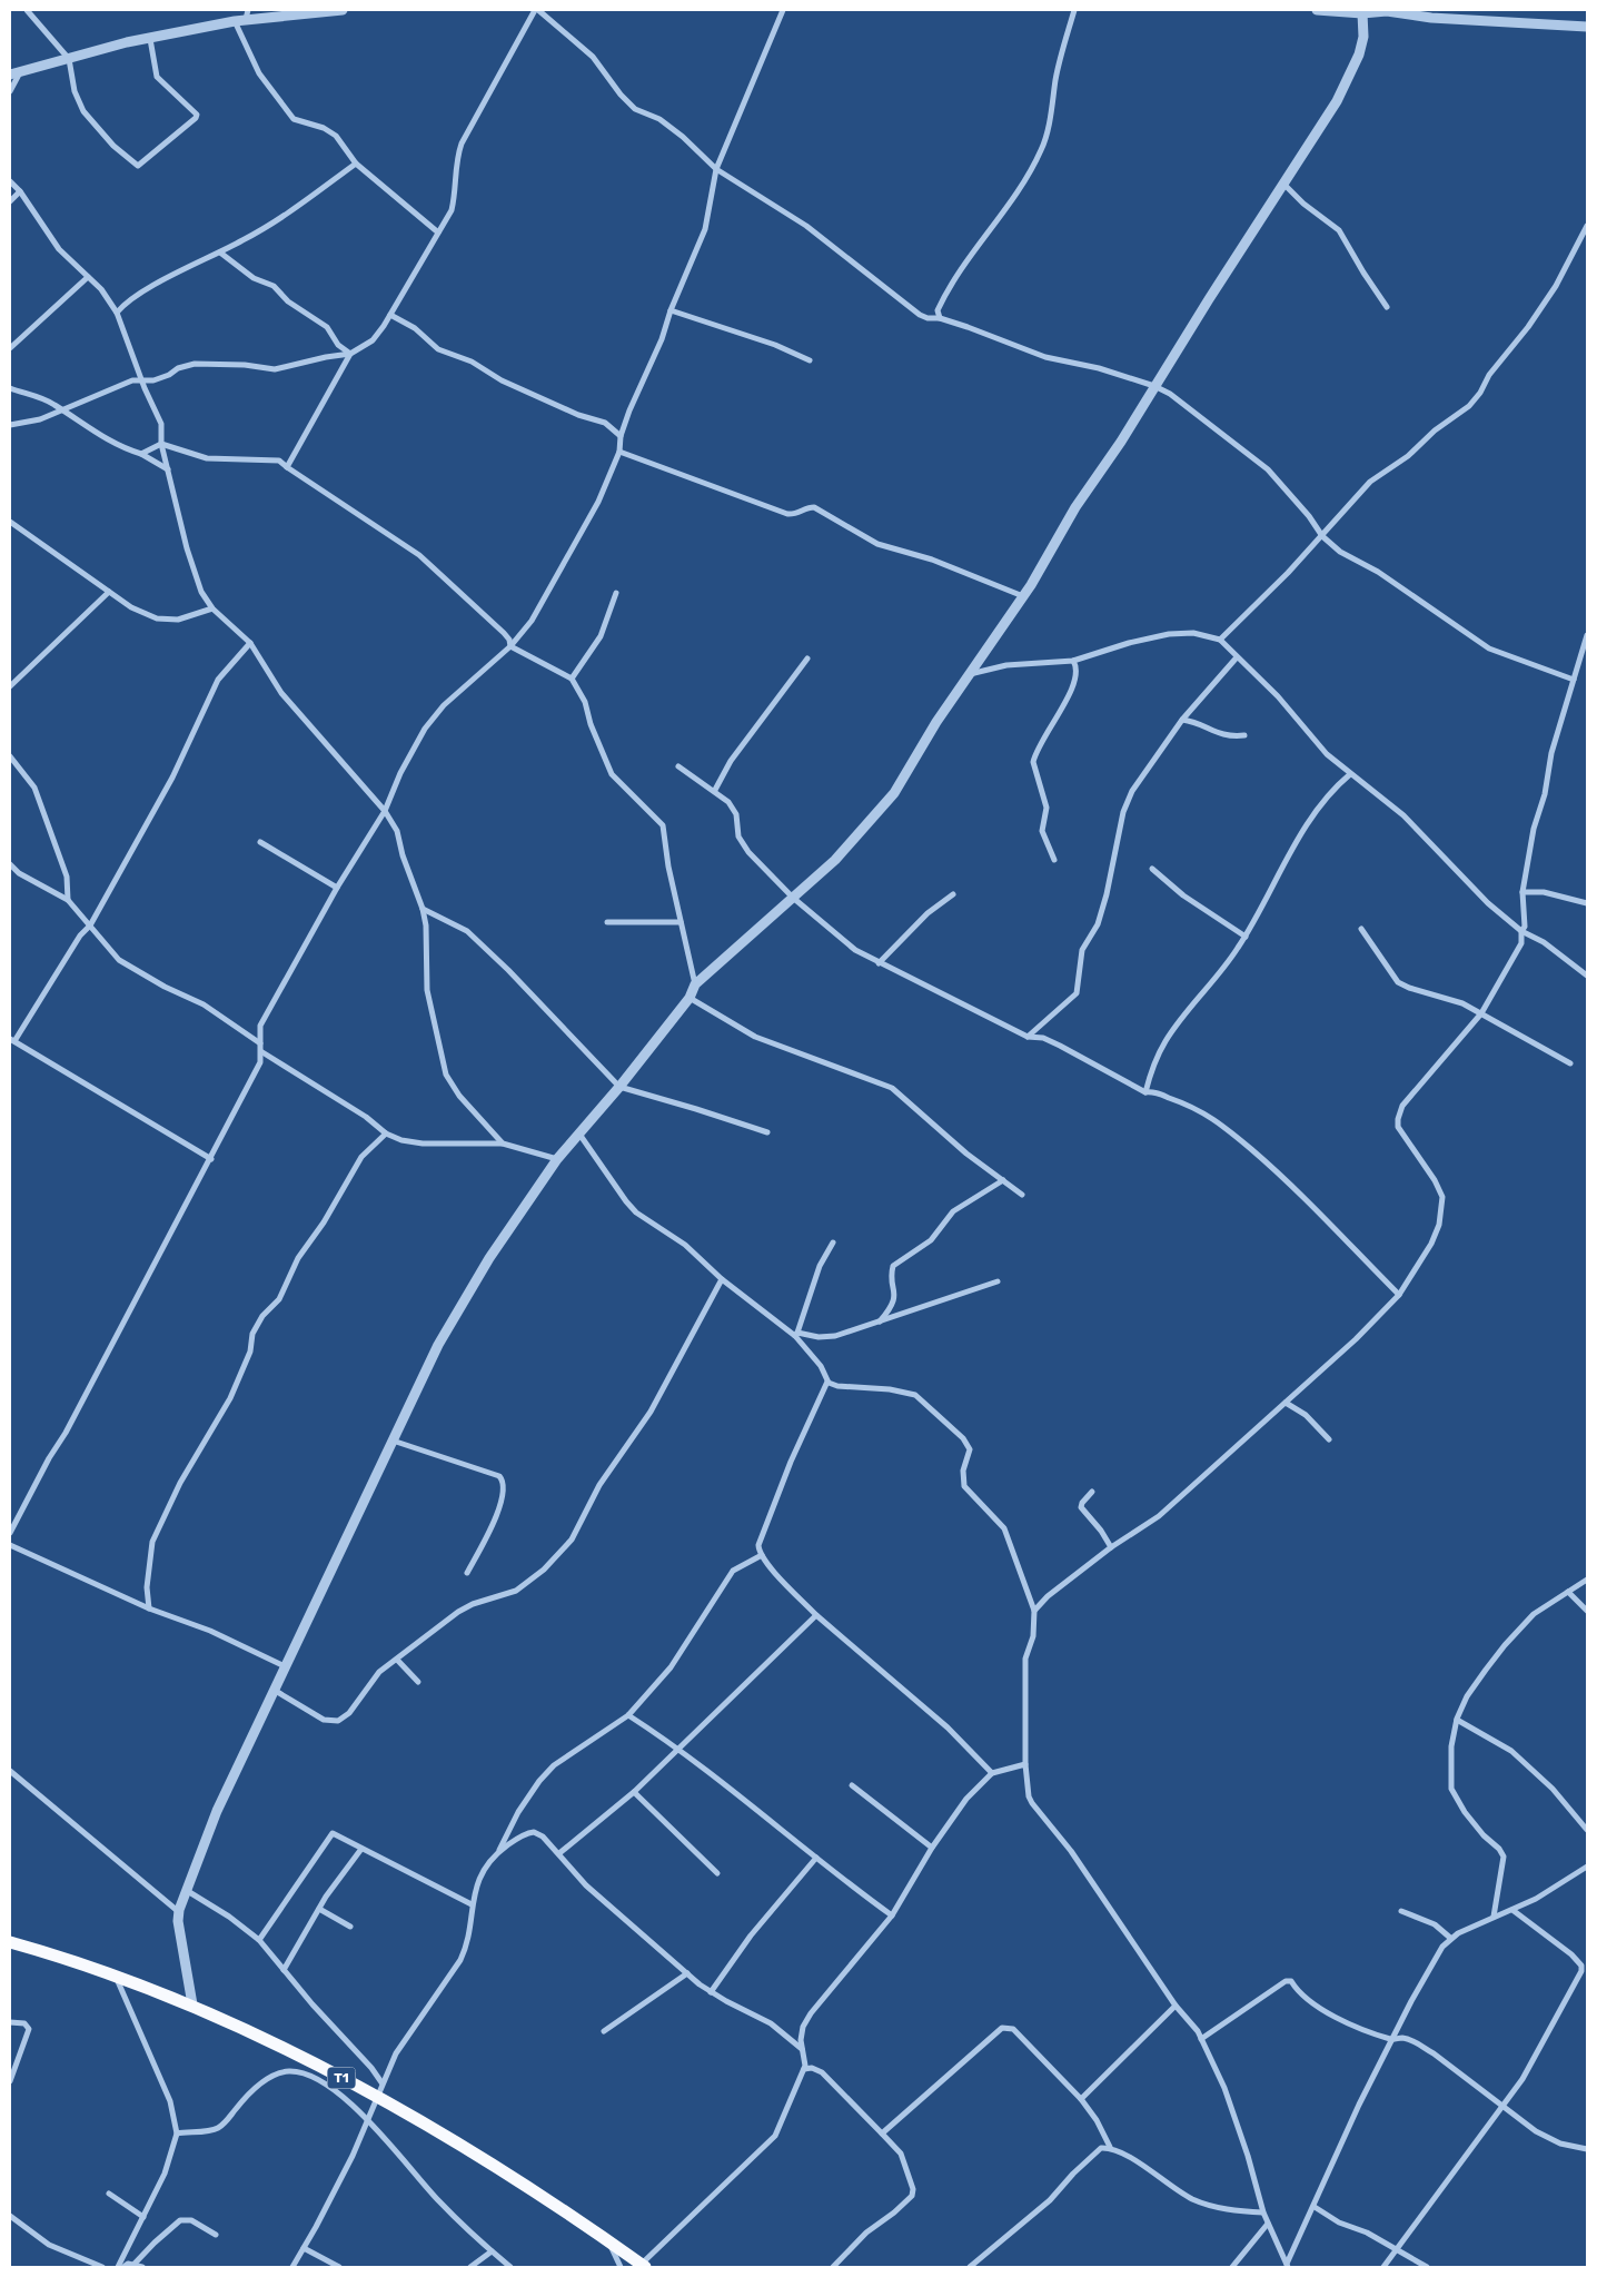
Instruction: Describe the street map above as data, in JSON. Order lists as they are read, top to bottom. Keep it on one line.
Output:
{"streets":{"highway":["T1"]}}
